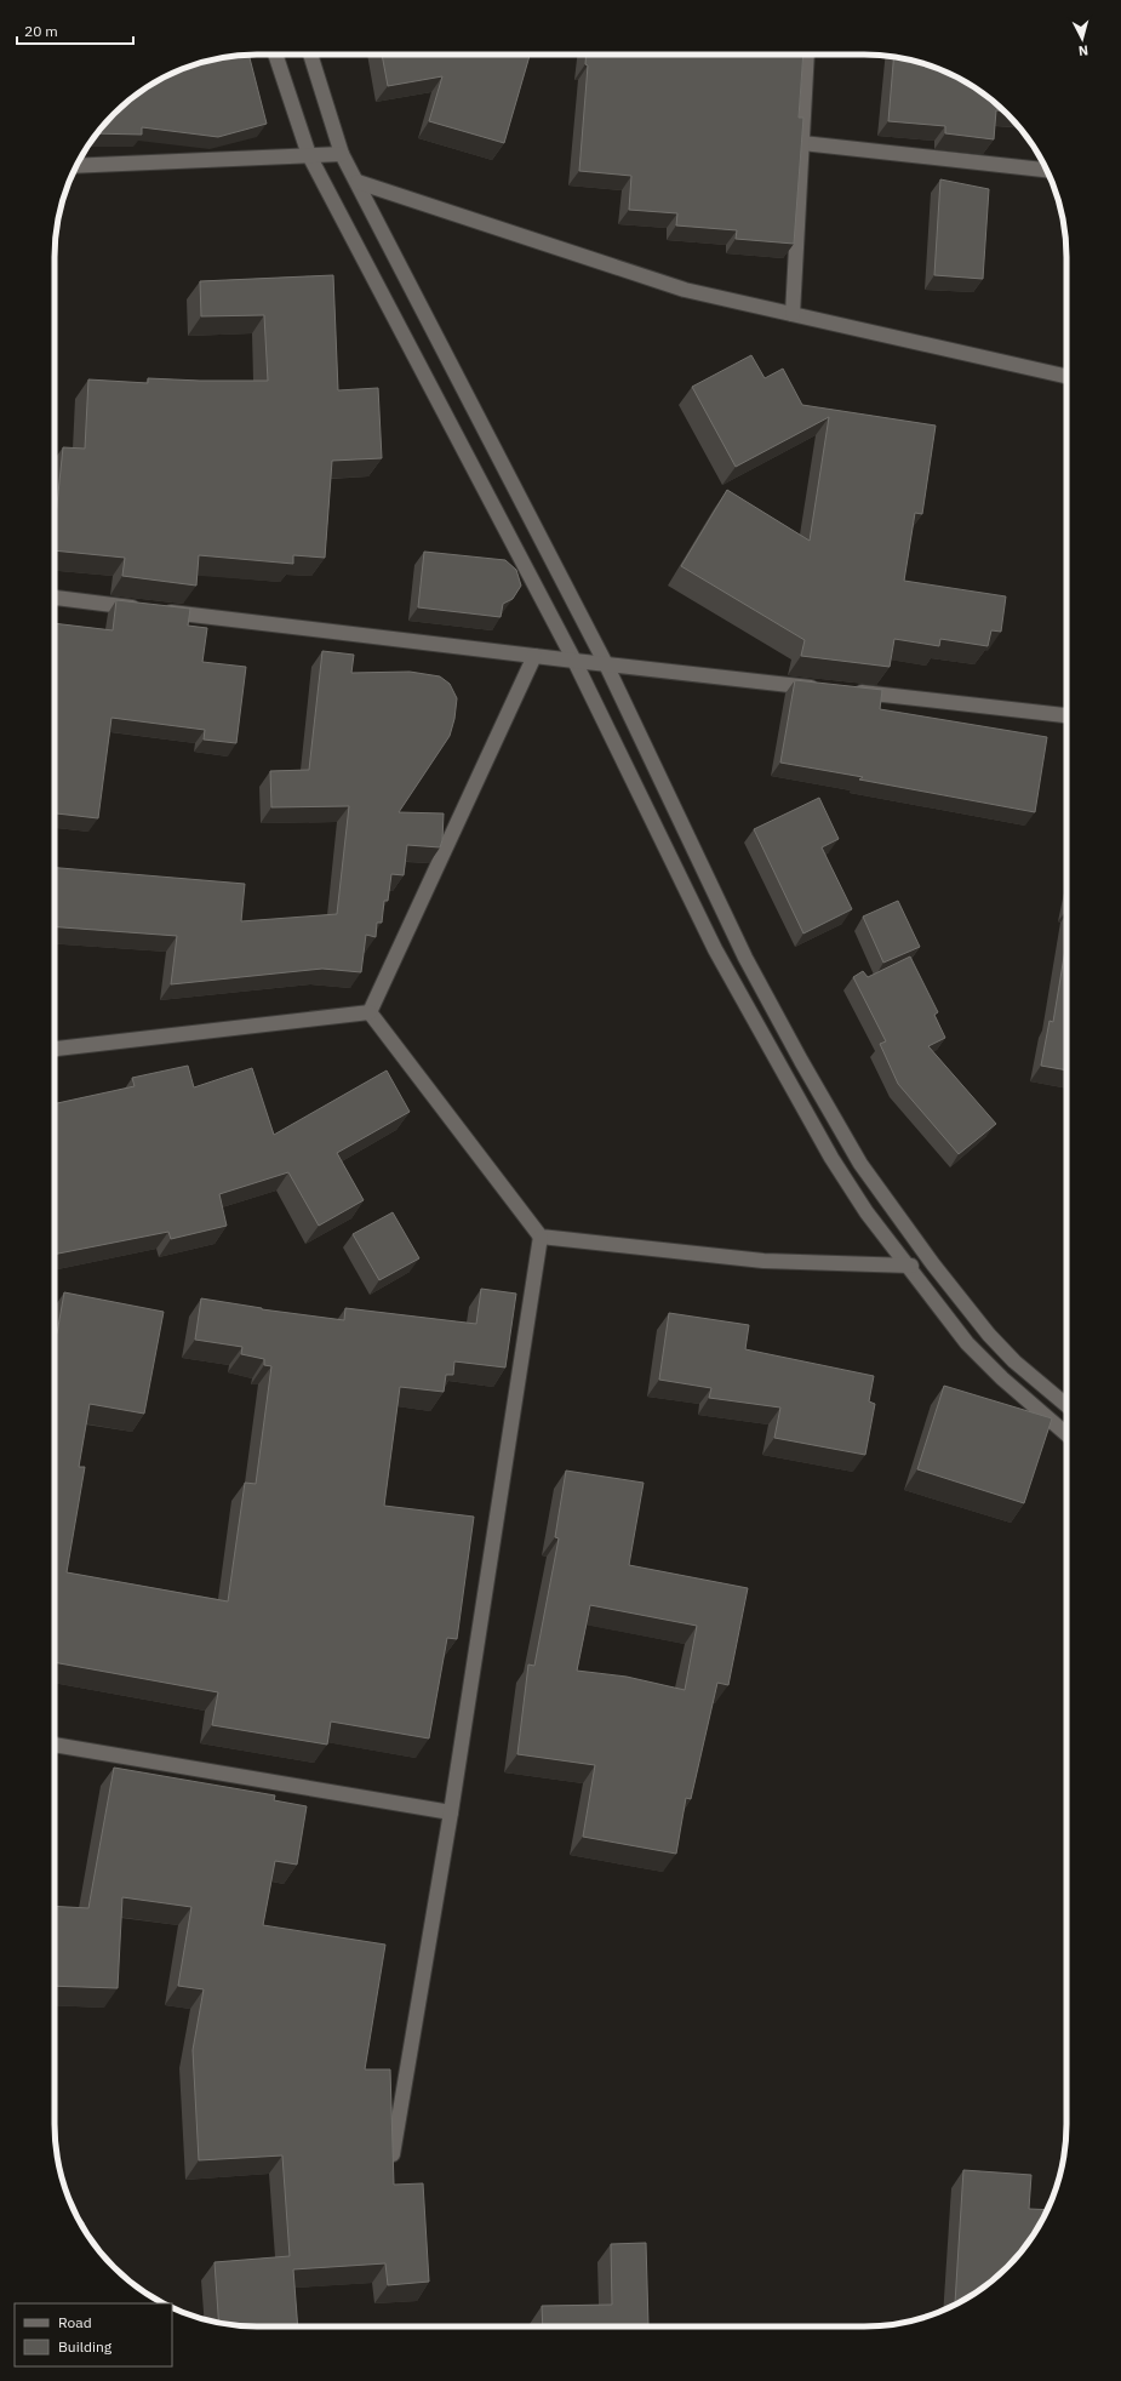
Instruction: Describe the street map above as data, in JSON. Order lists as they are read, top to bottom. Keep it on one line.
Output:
{"legend":["Road","Building"],"scale_bar":"20 m","north":"bottom"}
